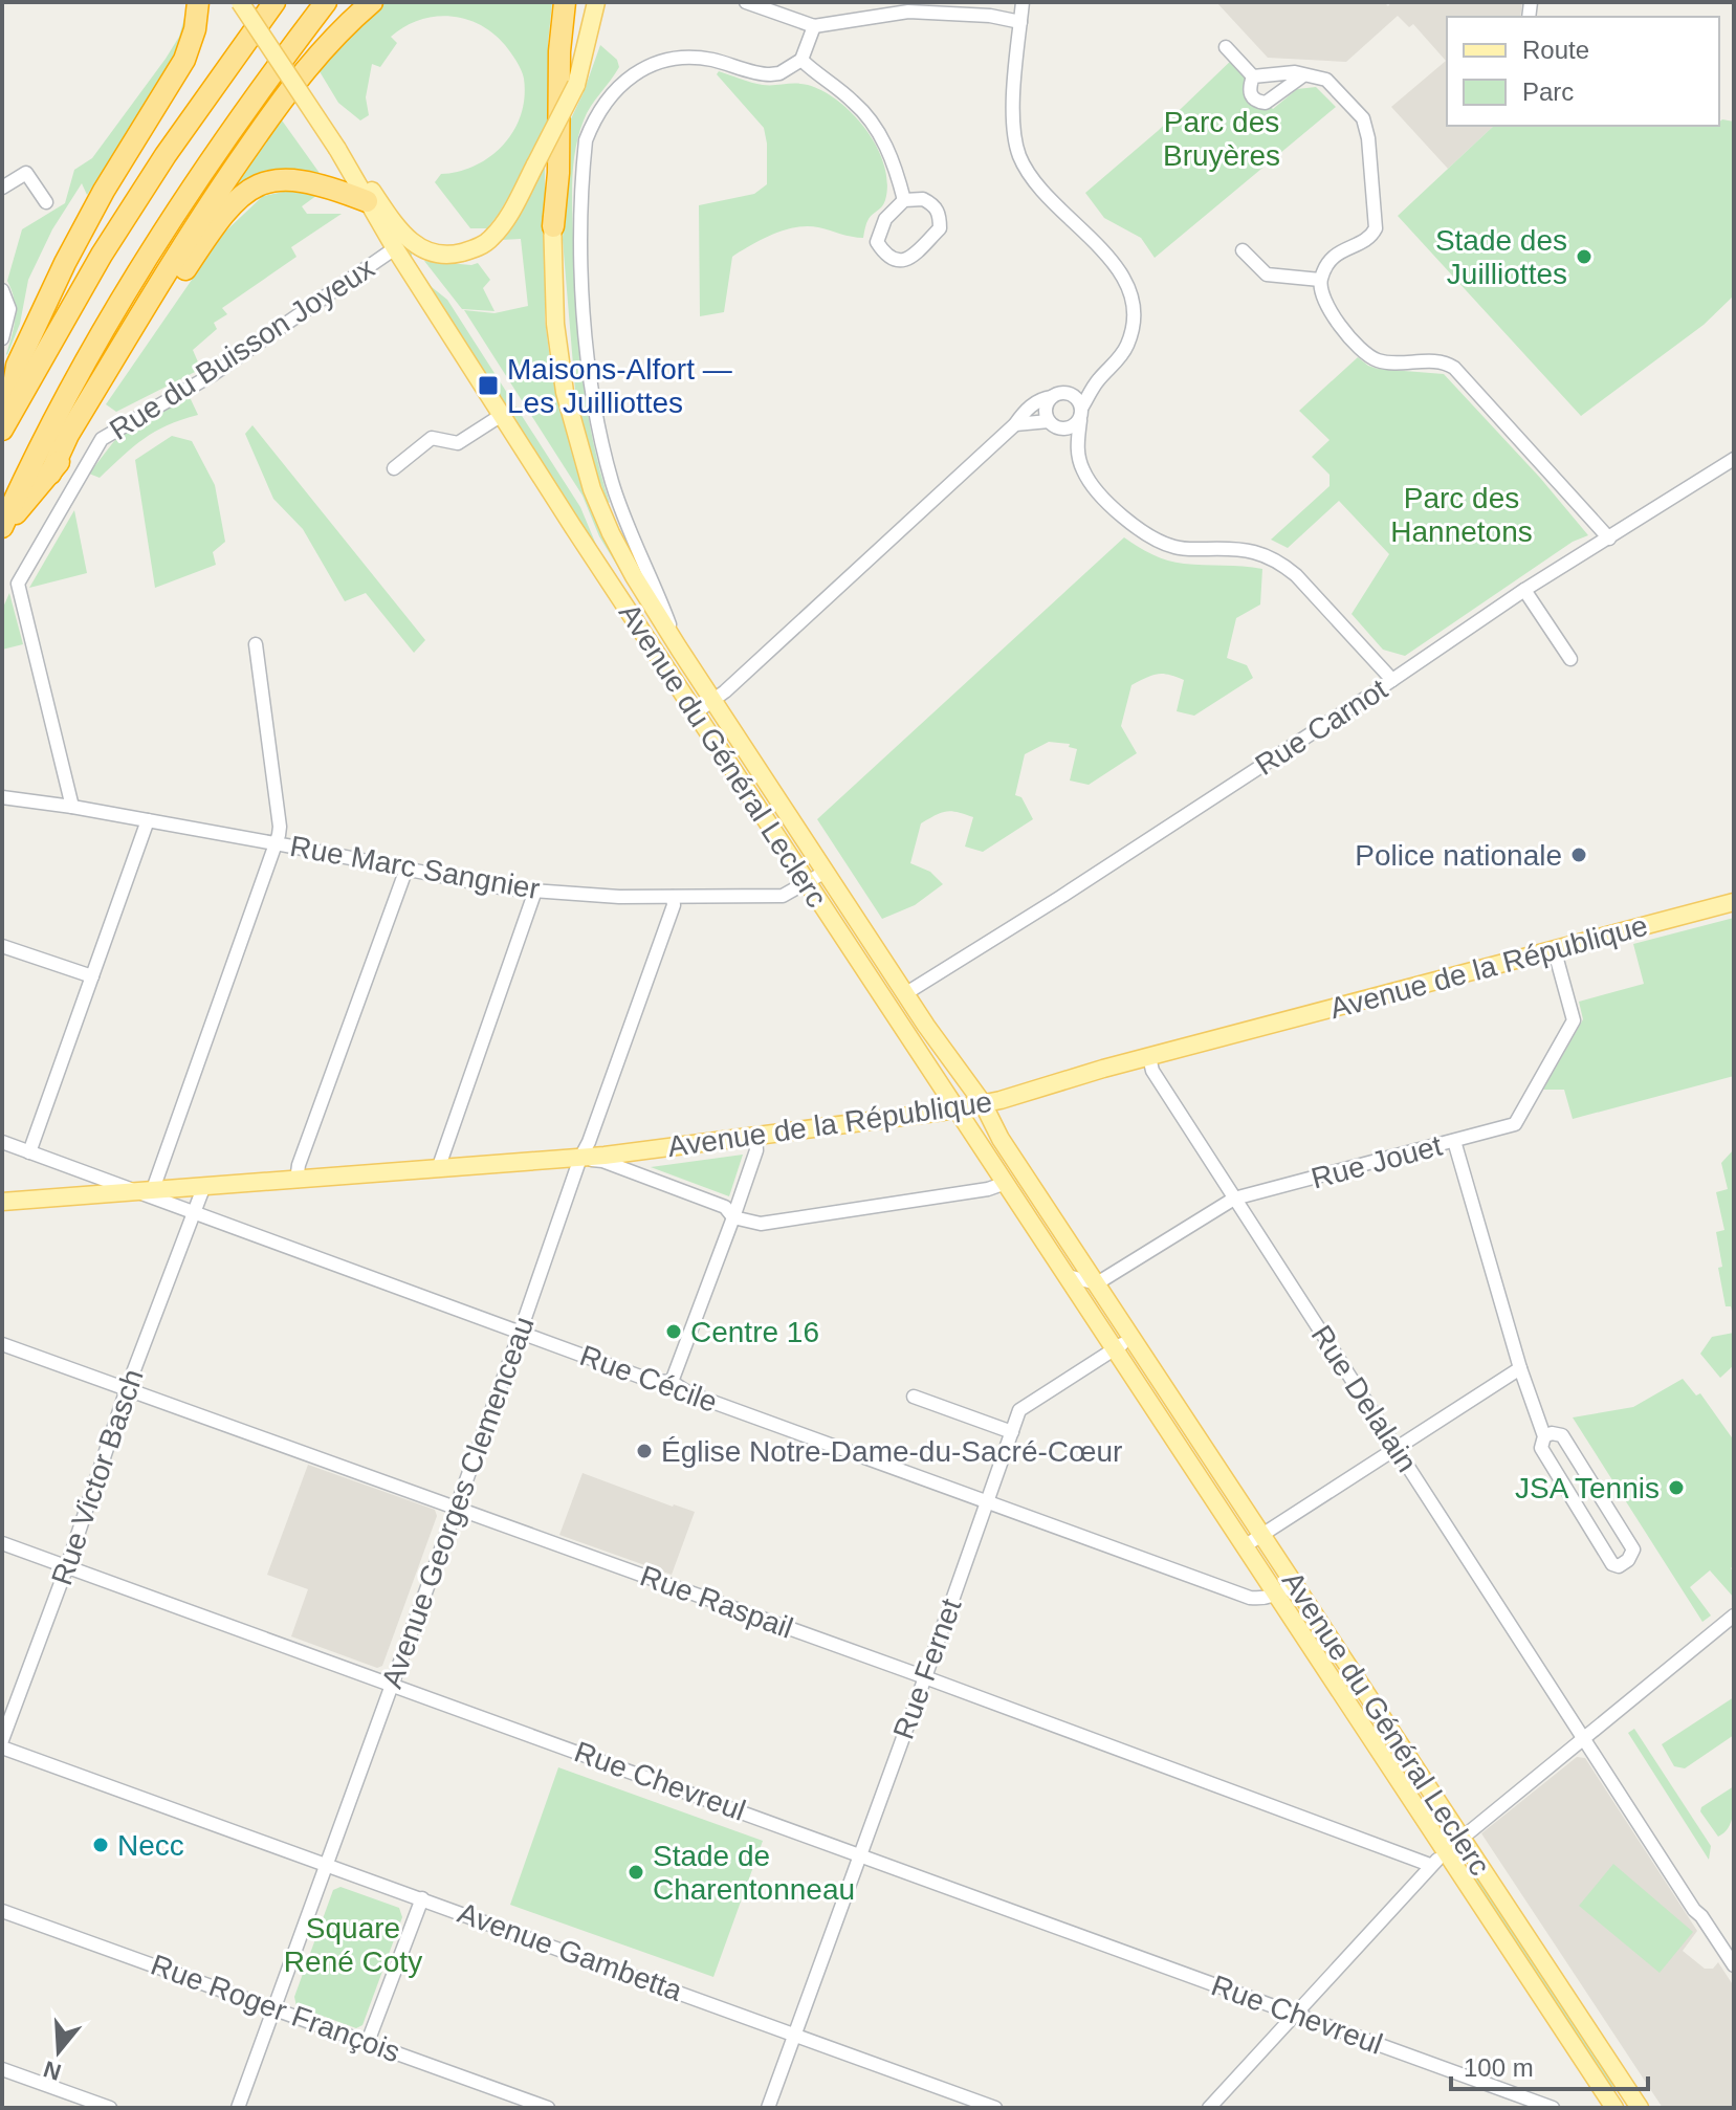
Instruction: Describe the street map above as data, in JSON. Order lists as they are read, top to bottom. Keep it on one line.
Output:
{"streets":{"main road":["Avenue du Général Leclerc","Avenue de la République"],"street":["Rue du Buisson Joyeux","Rue Carnot","Rue Marc Sangnier","Rue Jouet","Rue Cécile","Rue Delalain","Rue Victor Basch","Avenue Georges Clemenceau","Rue Raspail","Rue Fernet","Rue Chevreul","Avenue Gambetta","Rue Roger François"]},"crossings":[["Rue du Buisson Joyeux","Avenue du Général Leclerc"],["Rue du Buisson Joyeux","Rue Marc Sangnier"],["Rue Carnot","Avenue du Général Leclerc"],["Avenue du Général Leclerc","Rue Marc Sangnier"],["Avenue du Général Leclerc","Avenue de la République"],["Avenue du Général Leclerc","Rue Jouet"],["Avenue du Général Leclerc","Rue Cécile"],["Avenue du Général Leclerc","Rue Fernet"],["Rue Marc Sangnier","Avenue Georges Clemenceau"],["Avenue de la République","Rue Jouet"],["Avenue de la République","Rue Cécile"],["Avenue de la République","Rue Delalain"],["Avenue de la République","Rue Victor Basch"],["Avenue de la République","Avenue Georges Clemenceau"],["Rue Jouet","Rue Delalain"],["Rue Cécile","Rue Victor Basch"],["Rue Cécile","Avenue Georges Clemenceau"],["Rue Cécile","Rue Fernet"],["Rue Victor Basch","Rue Raspail"],["Rue Victor Basch","Rue Chevreul"],["Avenue Georges Clemenceau","Rue Raspail"],["Avenue Georges Clemenceau","Rue Chevreul"],["Avenue Georges Clemenceau","Avenue Gambetta"],["Avenue Georges Clemenceau","Rue Roger François"],["Rue Raspail","Rue Fernet"],["Rue Fernet","Rue Chevreul"],["Rue Fernet","Avenue Gambetta"]],"parks":["Parc des Bruyères","Parc des Hannetons","Square René Coty"],"places":{"other":["Stade des Juilliottes","Police nationale","Centre 16","Église Notre-Dame-du-Sacré-Cœur","JSA Tennis","Necc","Stade de Charentonneau"],"transit":["Maisons-Alfort — Les Juilliottes"]},"legend":["Route","Parc"],"scale_bar":"100 m","north":"bottom"}
